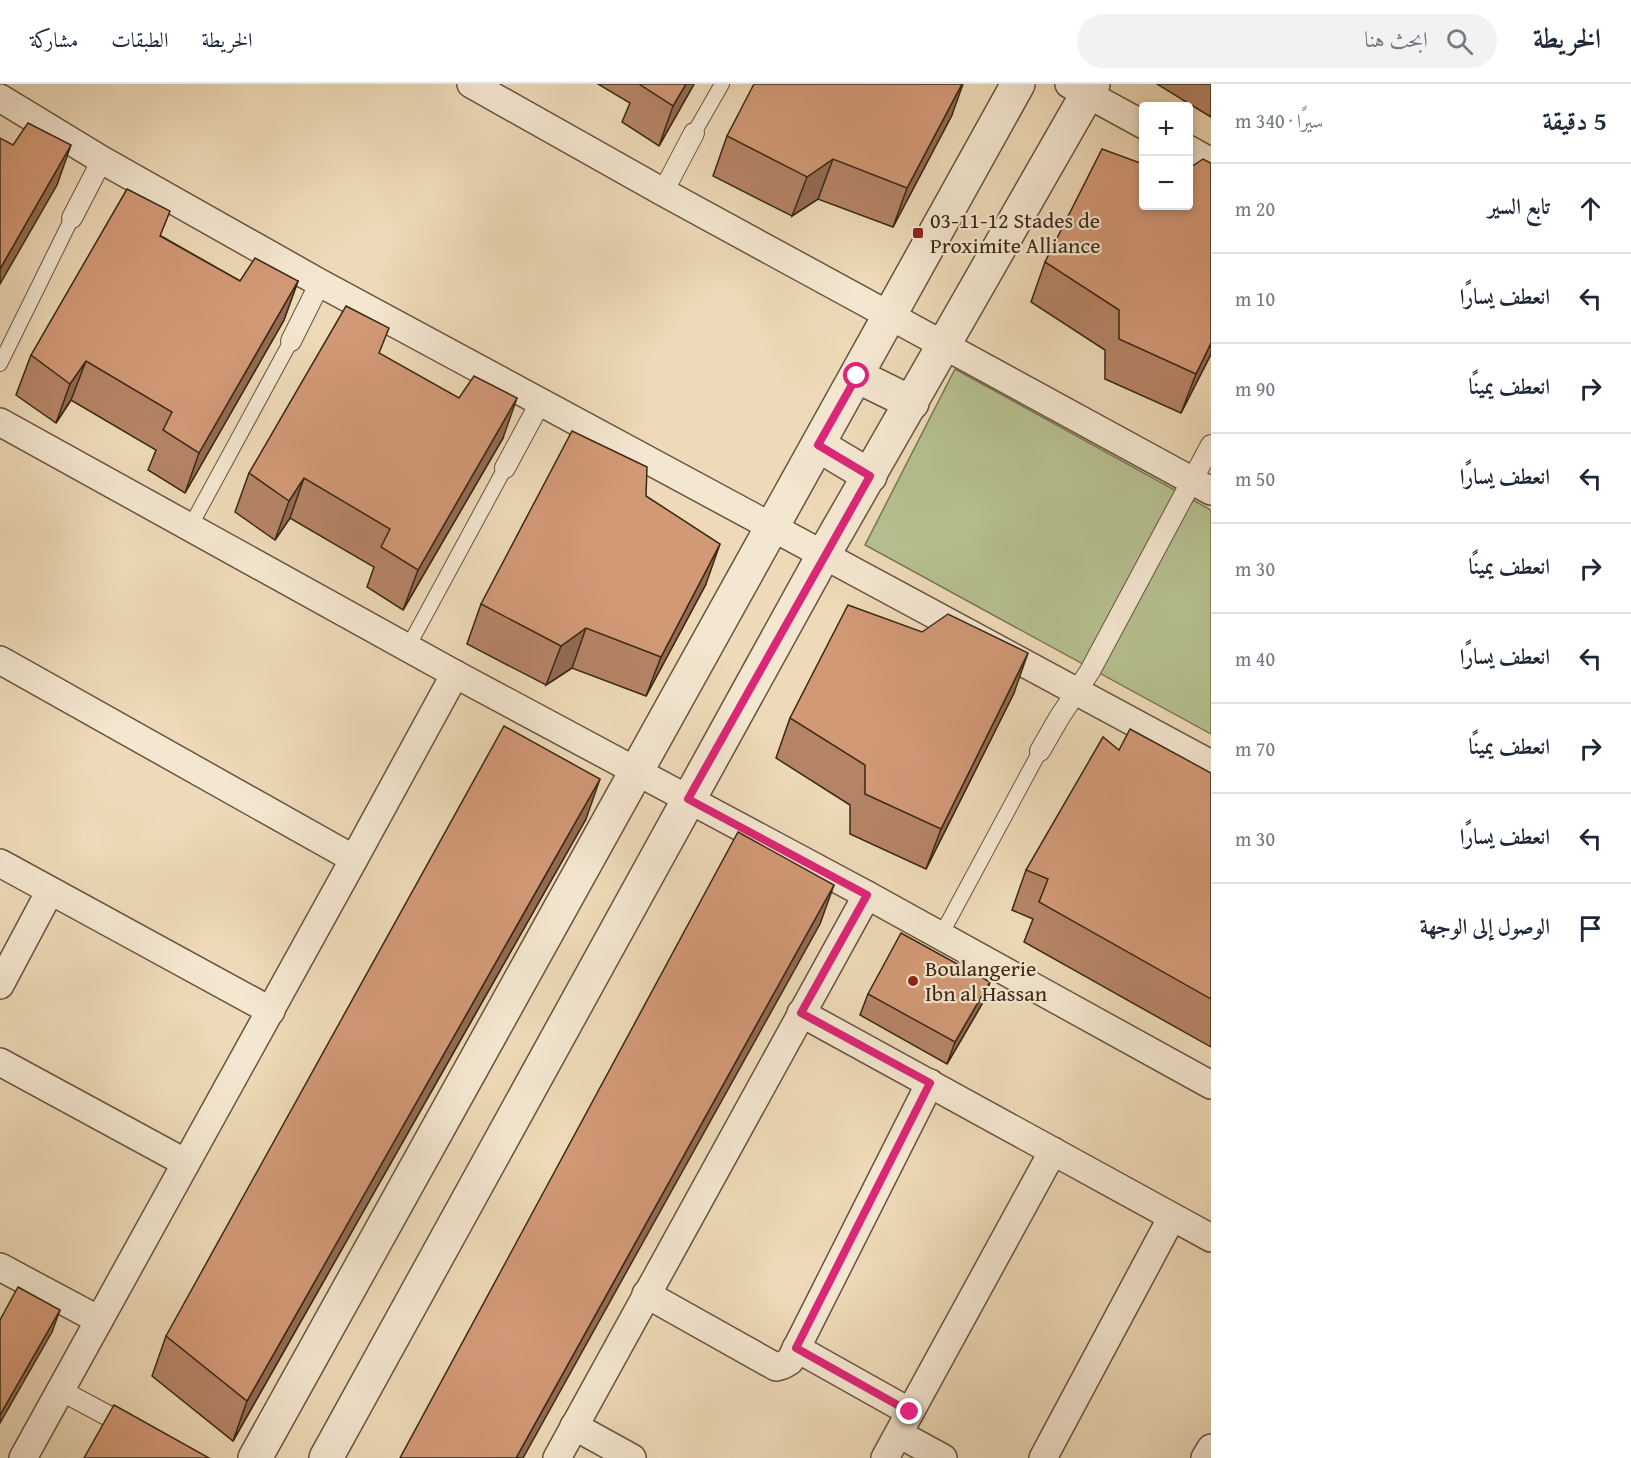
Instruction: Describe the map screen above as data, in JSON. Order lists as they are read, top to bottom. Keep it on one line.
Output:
{"places":{"transit":["03-11-12 Stades de Proximite Alliance"],"other":["Boulangerie Ibn al Hassan"]},"page":{"header":"الخريطة","search":"ابحث هنا","nav":["الخريطة","الطبقات","مشاركة"],"heading":["5 دقيقة","سيرًا · 340 m"],"map_buttons":["+","−"],"list":[["تابع السير","20 m"],["انعطف يسارًا","10 m"],["انعطف يمينًا","90 m"],["انعطف يسارًا","50 m"],["انعطف يمينًا","30 m"],["انعطف يسارًا","40 m"],["انعطف يمينًا","70 m"],["انعطف يسارًا","30 m"],"الوصول إلى الوجهة"]}}
